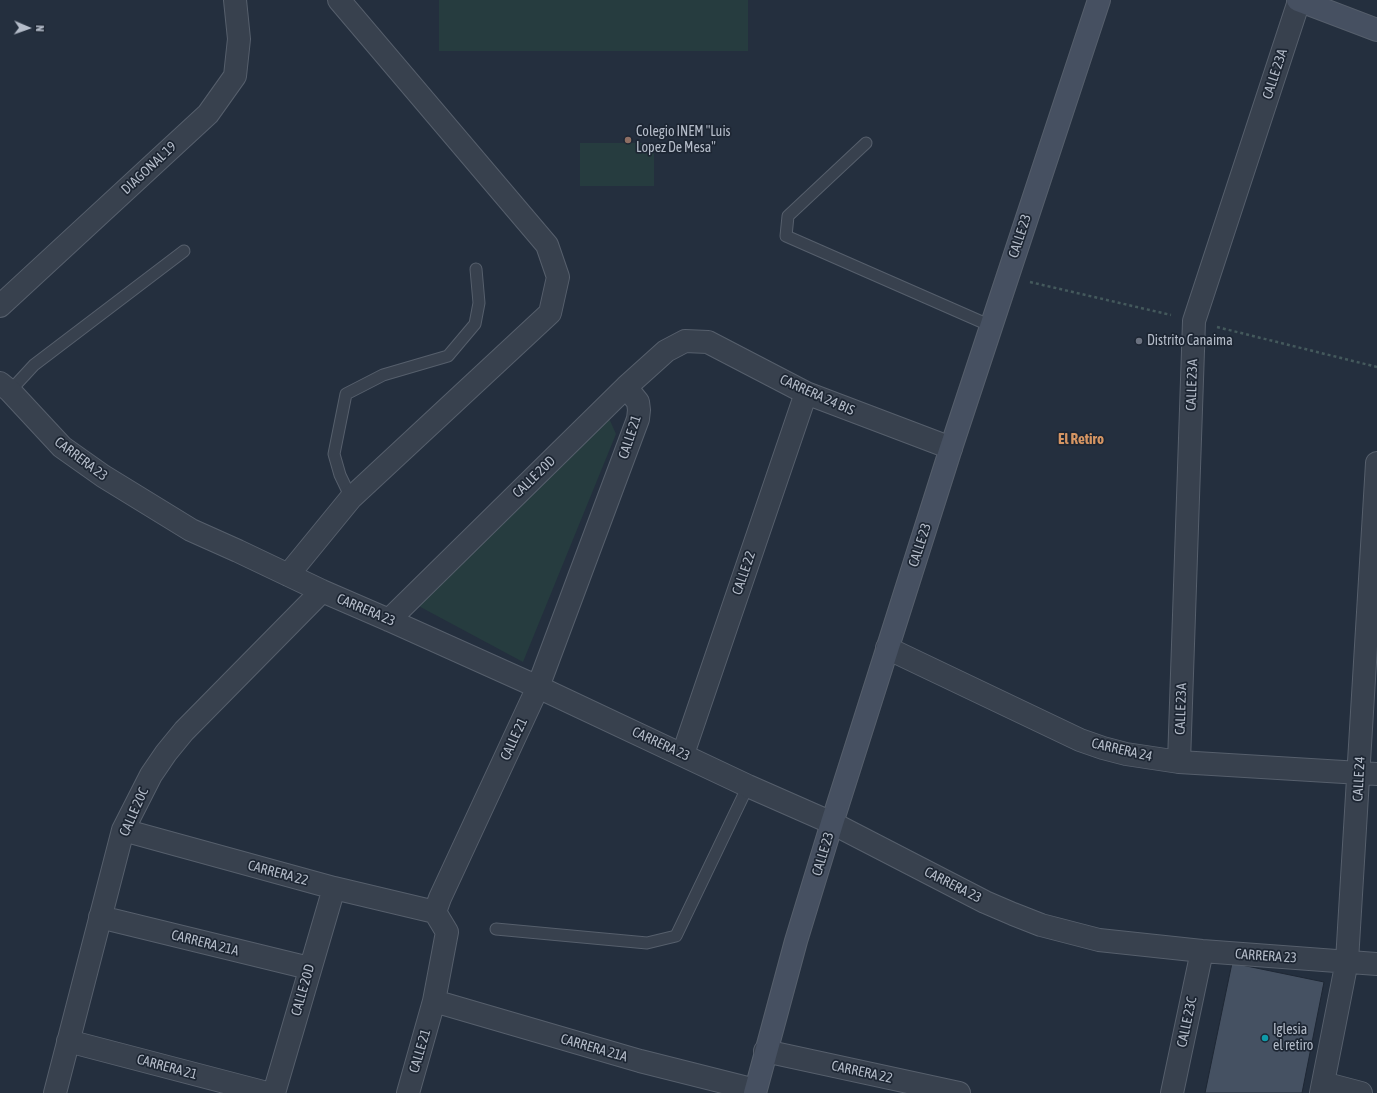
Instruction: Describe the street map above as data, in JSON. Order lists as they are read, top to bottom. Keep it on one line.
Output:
{"streets":{"street":["CALLE 23A","DIAGONAL 19","CALLE 23","CARRERA 24 BIS","CALLE 21","CARRERA 23","CALLE 20D","CALLE 22","CARRERA 24","CALLE 24","CALLE 20C","CARRERA 22","CARRERA 21A","CALLE 23C","CARRERA 21"]},"crossings":[["CALLE 23A","CARRERA 24"],["CALLE 23","CARRERA 24 BIS"],["CALLE 23","CARRERA 23"],["CALLE 23","CARRERA 24"],["CALLE 23","CARRERA 22"],["CALLE 23","CARRERA 21A"],["CARRERA 24 BIS","CALLE 20D"],["CARRERA 24 BIS","CALLE 22"],["CALLE 21","CARRERA 23"],["CALLE 21","CALLE 20D"],["CALLE 21","CARRERA 22"],["CALLE 21","CARRERA 21A"],["CARRERA 23","CALLE 20D"],["CARRERA 23","CALLE 22"],["CARRERA 23","CALLE 24"],["CARRERA 23","CALLE 20C"],["CARRERA 23","CALLE 23C"],["CALLE 20D","CARRERA 22"],["CALLE 20D","CARRERA 21A"],["CARRERA 24","CALLE 24"],["CALLE 20C","CARRERA 22"],["CALLE 20C","CARRERA 21A"],["CALLE 20C","CARRERA 21"]],"districts":["El Retiro"],"places":["Colegio INEM \"Luis Lopez De Mesa\"","Distrito Canaima","Iglesia el retiro"],"north":"right"}
